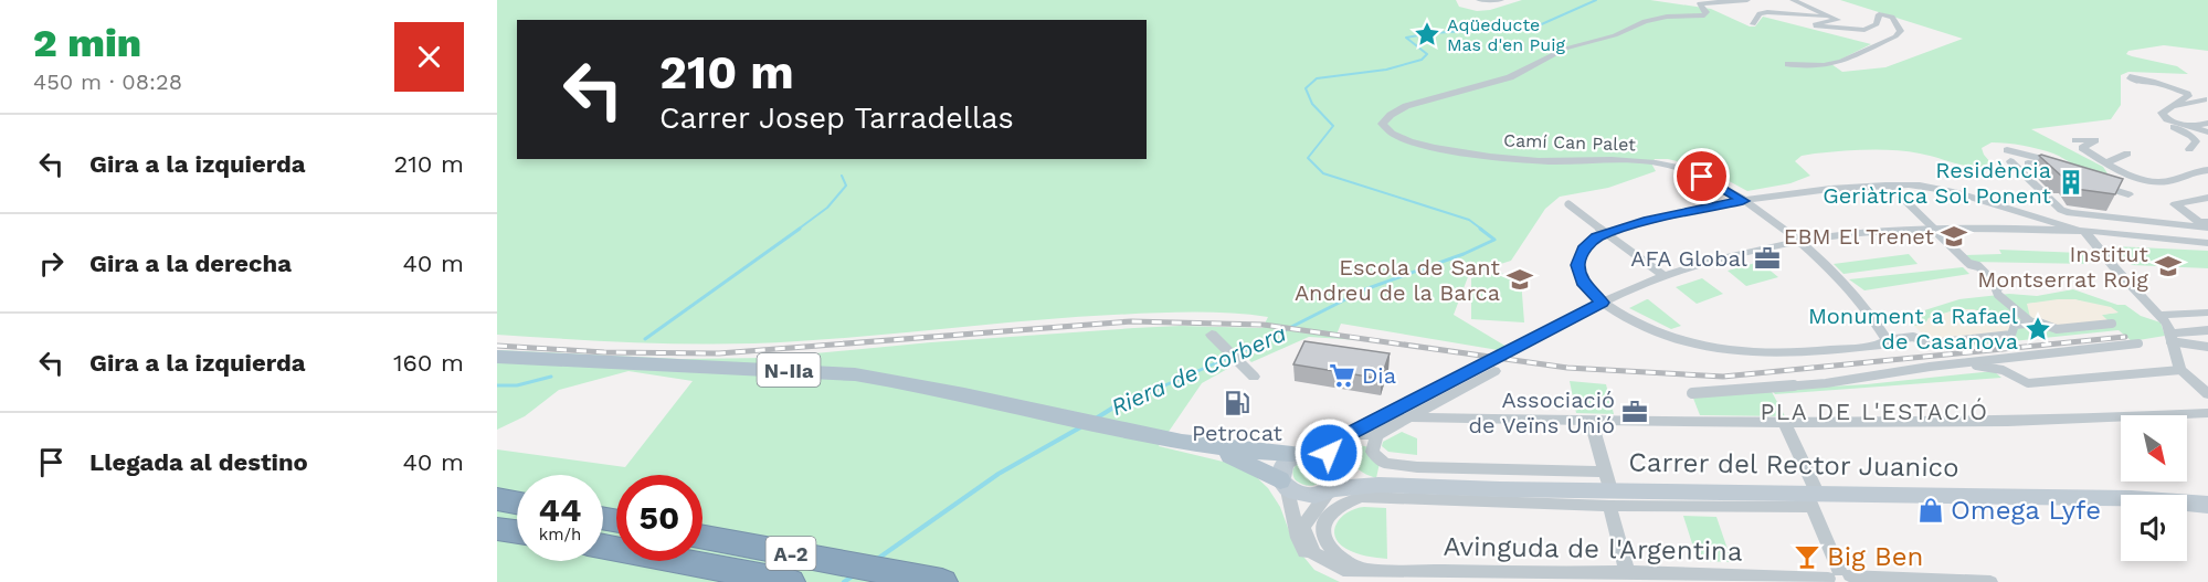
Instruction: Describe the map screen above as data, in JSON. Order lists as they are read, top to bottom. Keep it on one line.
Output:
{"streets":{"highway":["A-2"],"main road":["N-IIa","Carrer del Rector Juanico"],"street":["Camí Can Palet","Avinguda de l'Argentina"]},"crossings":[["N-IIa","Carrer del Rector Juanico"],["N-IIa","Avinguda de l'Argentina"],["Carrer del Rector Juanico","Avinguda de l'Argentina"]],"districts":["PLA DE L'ESTACIÓ"],"water":["Riera de Corbera"],"places":{"place":["Aqüeducte Mas d'en Puig","Monument a Rafael de Casanova"],"building":["Residència Geriàtrica Sol Ponent"],"school or university":["EBM El Trenet","Institut Montserrat Roig","Escola de Sant Andreu de la Barca"],"office":["AFA Global","Associació de Veïns Unió"],"supermarket":["Dia"],"fuel station":["Petrocat"],"shop":["Omega Lyfe"],"bar":["Big Ben"]},"north":"bottom right","page":{"heading":["2 min","450 m · 08:28"],"turn":["210 m","Carrer Josep Tarradellas"],"list":[{"name":"Gira a la izquierda","value":"210 m"},{"name":"Gira a la derecha","value":"40 m"},{"name":"Gira a la izquierda","value":"160 m"},{"name":"Llegada al destino","value":"40 m"}],"speed":"44 km/h","limit":"50"}}
